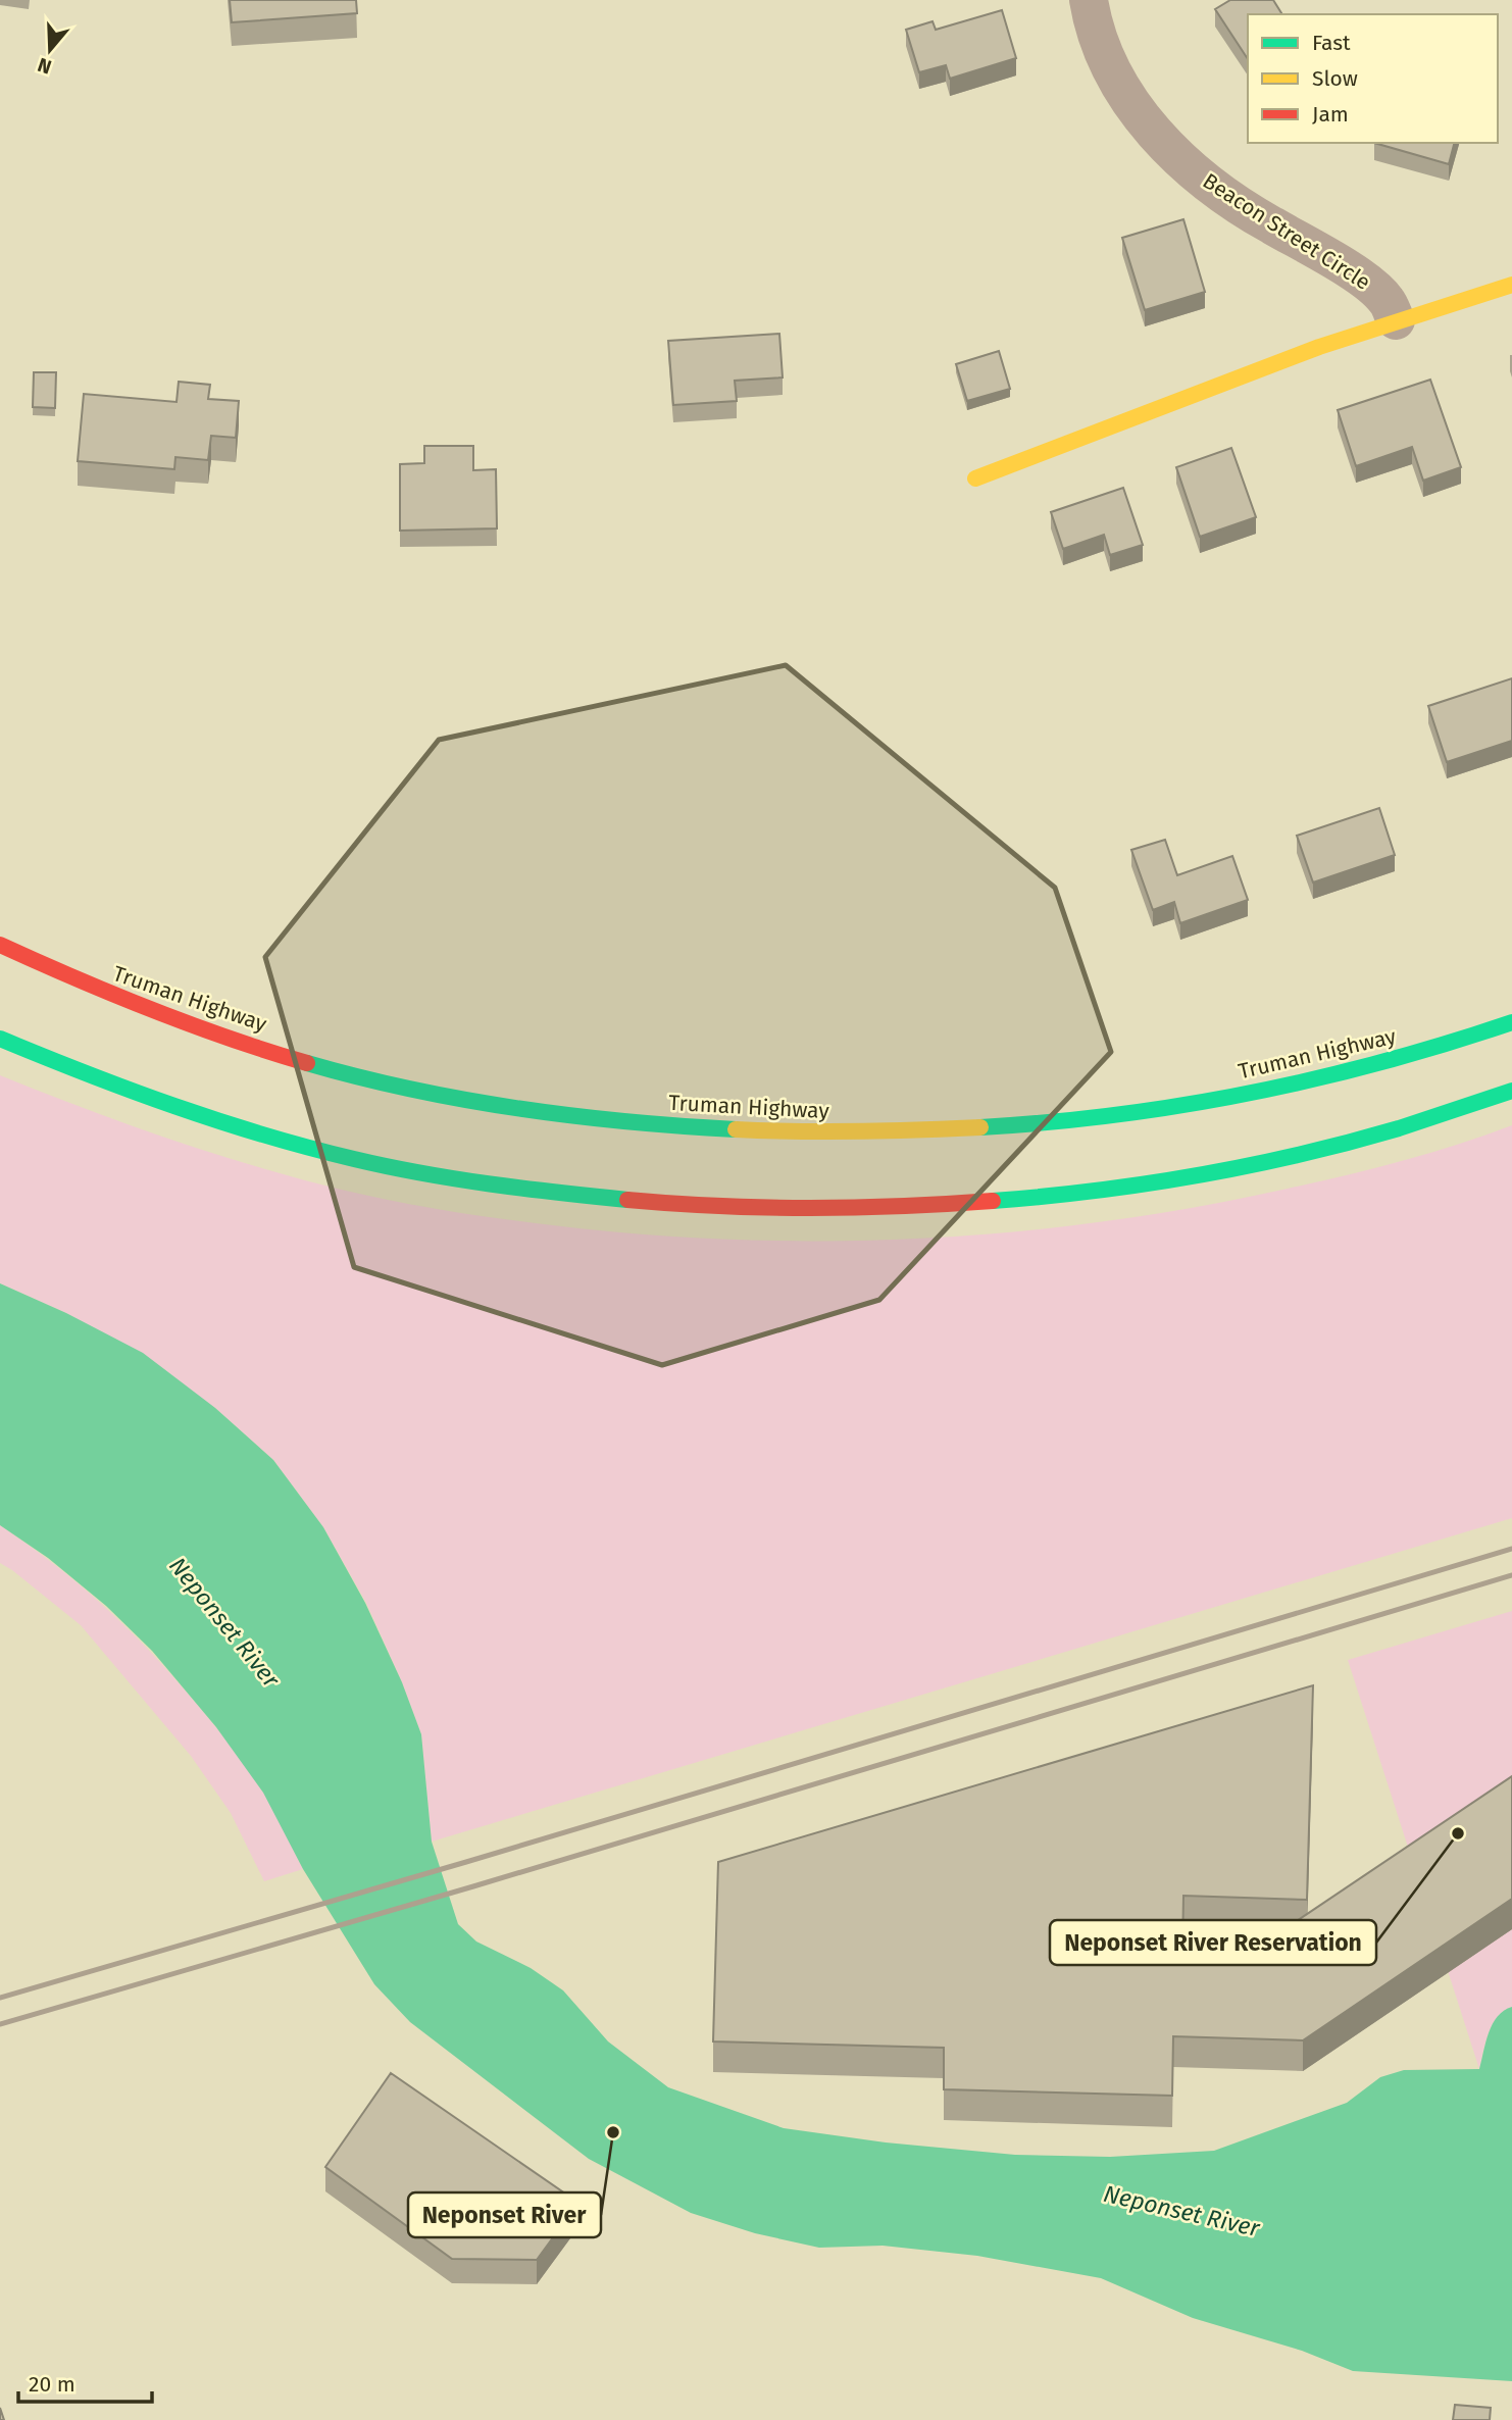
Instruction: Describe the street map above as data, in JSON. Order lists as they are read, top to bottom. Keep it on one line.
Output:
{"streets":{"main road":["Truman Highway"],"street":["Beacon Street Circle"]},"water":["Neponset River"],"places":["Neponset River Reservation","Neponset River"],"legend":["Fast","Slow","Jam"],"scale_bar":"20 m","north":"bottom"}
